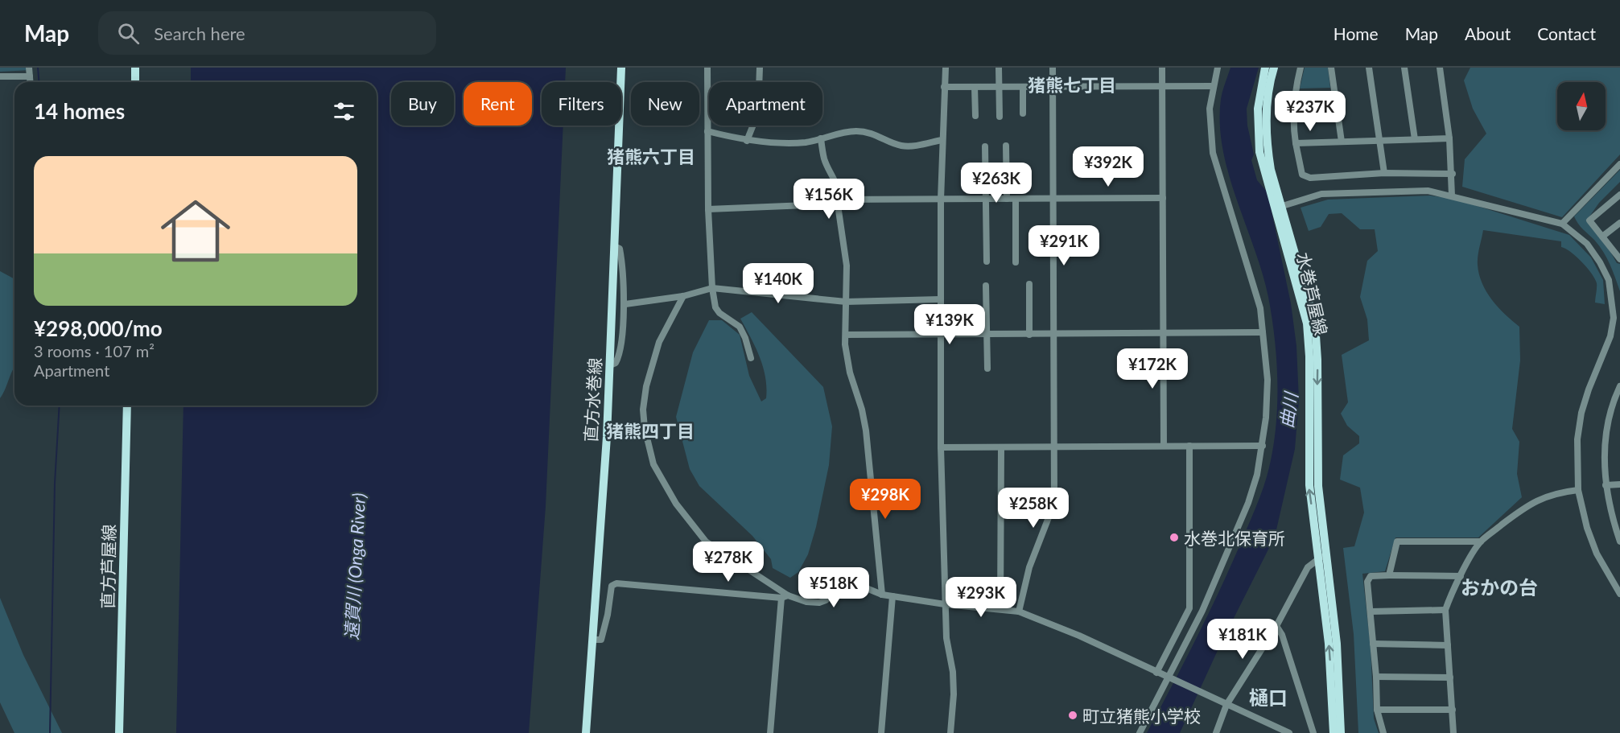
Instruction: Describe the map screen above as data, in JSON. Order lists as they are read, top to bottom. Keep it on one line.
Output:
{"streets":{"main road":["水巻芦屋線","直方水巻線","直方芦屋線"]},"districts":["猪熊七丁目","猪熊六丁目","猪熊四丁目","おかの台","樋口"],"water":["曲川","遠賀川 (Onga River)"],"places":["水巻北保育所","町立猪熊小学校"],"north":"top","page":{"header":"Map","search":"Search here","nav":["Home","Map","About","Contact"],"chip":["Buy","Rent","Filters","New","Apartment"],"heading":"14 homes","price":["¥237K","¥392K","¥263K","¥156K","¥291K","¥140K","¥139K","¥172K","¥298K","¥258K","¥278K","¥518K","¥293K","¥181K"],"list":[{"name":"¥298,000/mo","note":"3 rooms · 107 m² · Apartment"}]}}
